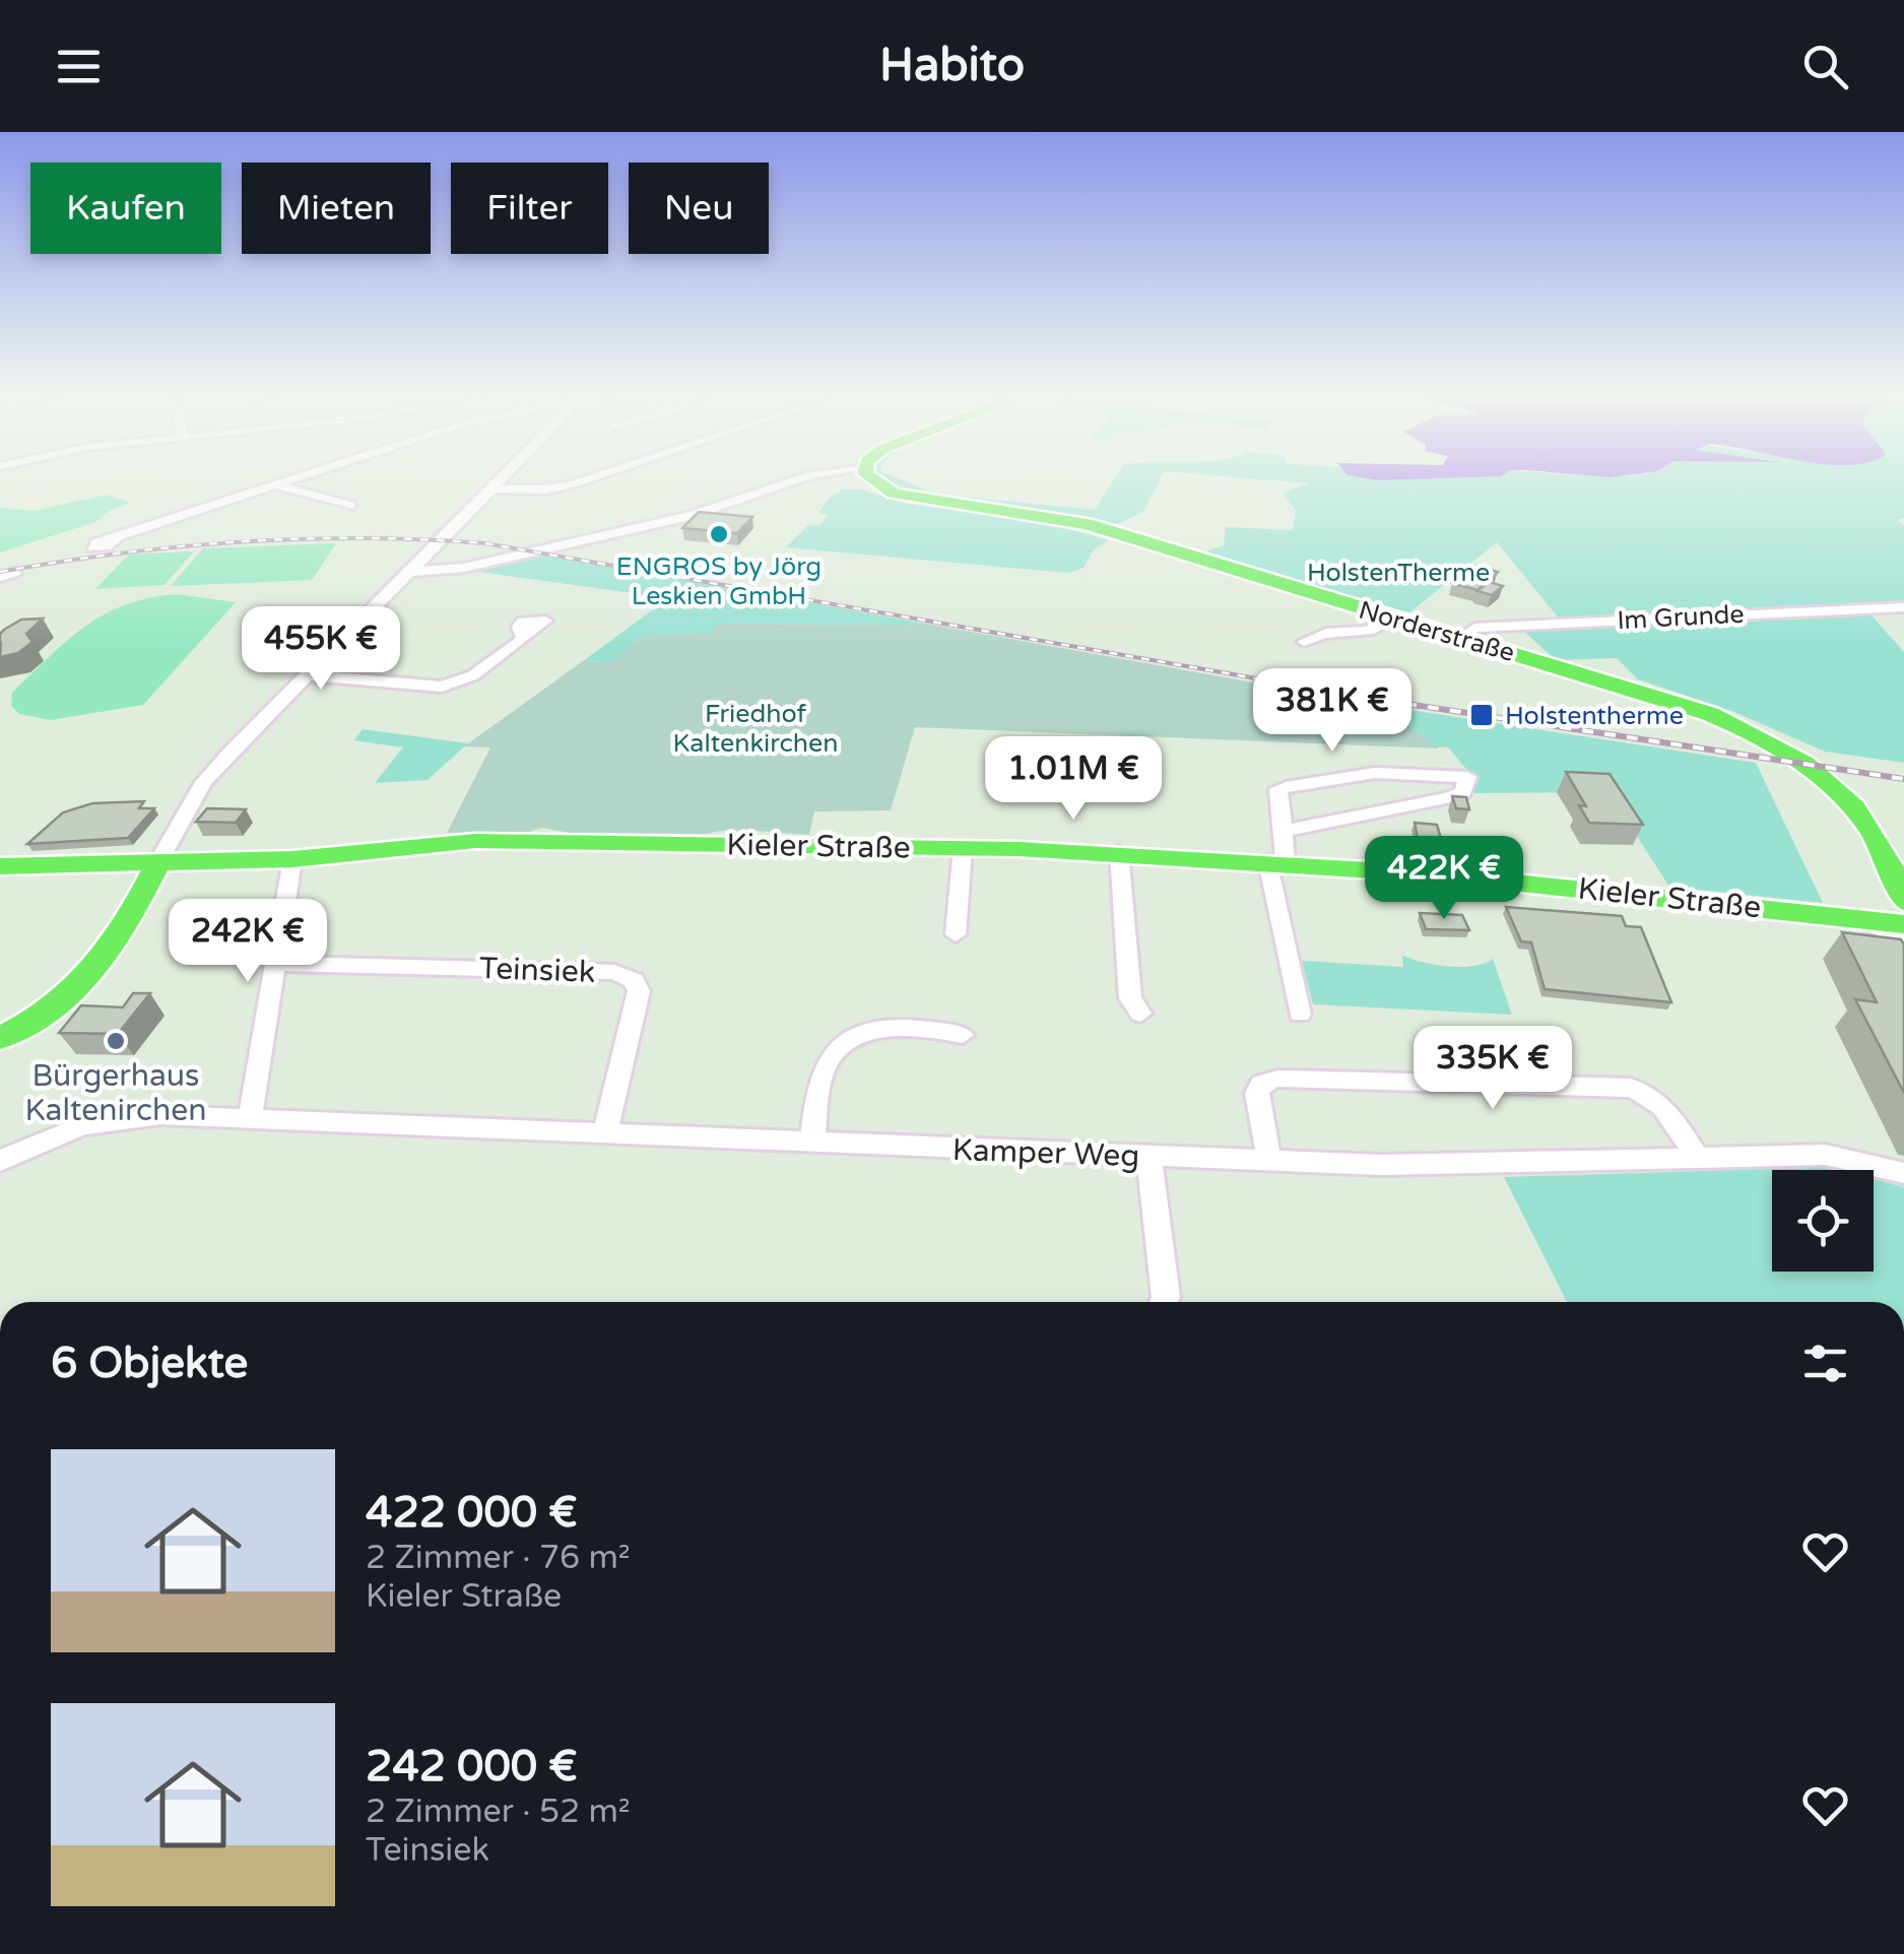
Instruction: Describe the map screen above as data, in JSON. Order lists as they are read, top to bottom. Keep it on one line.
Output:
{"streets":{"main road":["Norderstraße","Kieler Straße"],"street":["Im Grunde","Teinsiek","Kamper Weg"]},"crossings":[["Im Grunde","Norderstraße"],["Teinsiek","Kamper Weg"]],"parks":["HolstenTherme","Friedhof Kaltenkirchen"],"places":{"other":["ENGROS by Jörg Leskien GmbH","Bürgerhaus Kaltenirchen"],"transit":["Holstentherme"]},"page":{"header":"Habito","chip":["Kaufen","Mieten","Filter","Neu"],"price":["455K €","381K €","1.01M €","422K €","242K €","335K €"],"heading":"6 Objekte","list":[{"name":"422 000 €","note":"2 Zimmer · 76 m² · Kieler Straße"},{"name":"242 000 €","note":"2 Zimmer · 52 m² · Teinsiek"}]}}
